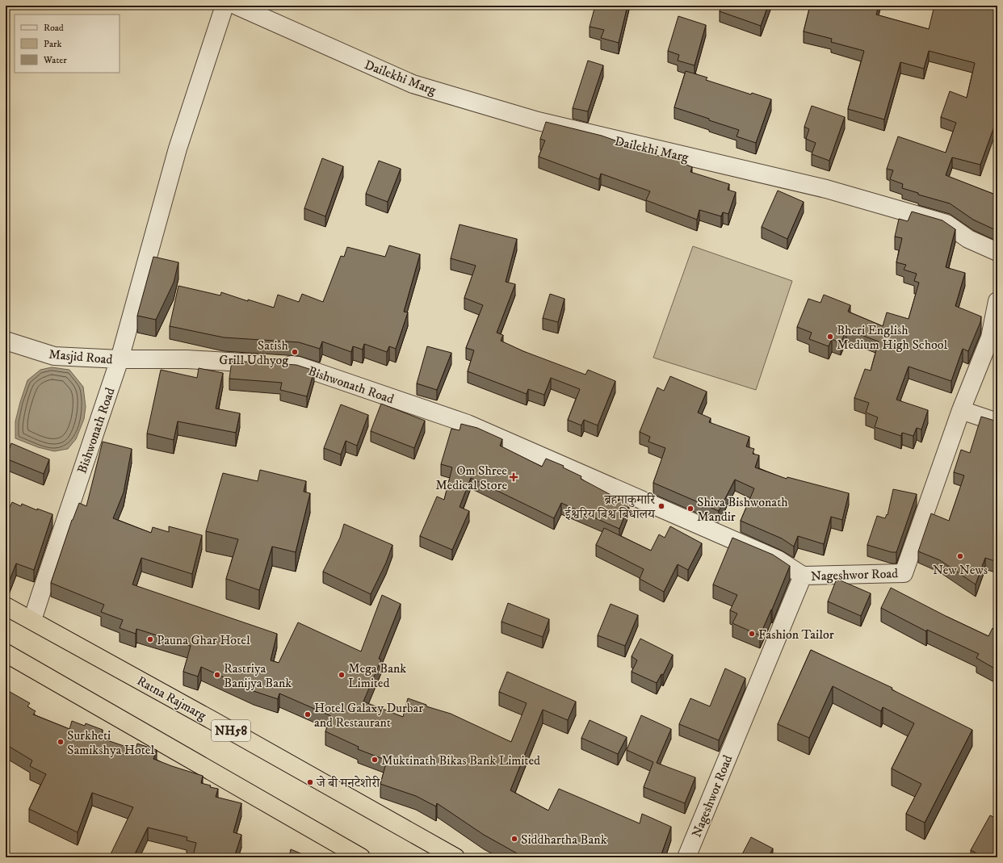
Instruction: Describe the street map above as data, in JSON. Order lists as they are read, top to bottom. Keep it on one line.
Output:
{"streets":{"highway":["Ratna Rajmarg","NH58"],"street":["Dailekhi Marg","Masjid Road","Bishwonath Road","Nageshwor Road"]},"crossings":[["Masjid Road","Bishwonath Road"],["Bishwonath Road","Nageshwor Road"],["Bishwonath Road","Ratna Rajmarg"]],"places":{"other":["Bheri English Medium High School","Satish Grill Udhyog","ब्रहमाकुमारि ईश्वरिय बिश्व बिधालय","Shiva Bishwonath Mandir","New News","Fashion Tailor","Pauna Ghar Hotel","Rastriya Banijya Bank","Mega Bank Limited","Hotel Galaxy Durbar and Restaurant","Surkheti Samikshya Hotel","Muktinath Bikas Bank Limited","जे बी मनटेशोरी","Siddhartha Bank"],"health":["Om Shree Medical Store"]},"legend":["Road","Park","Water"]}
